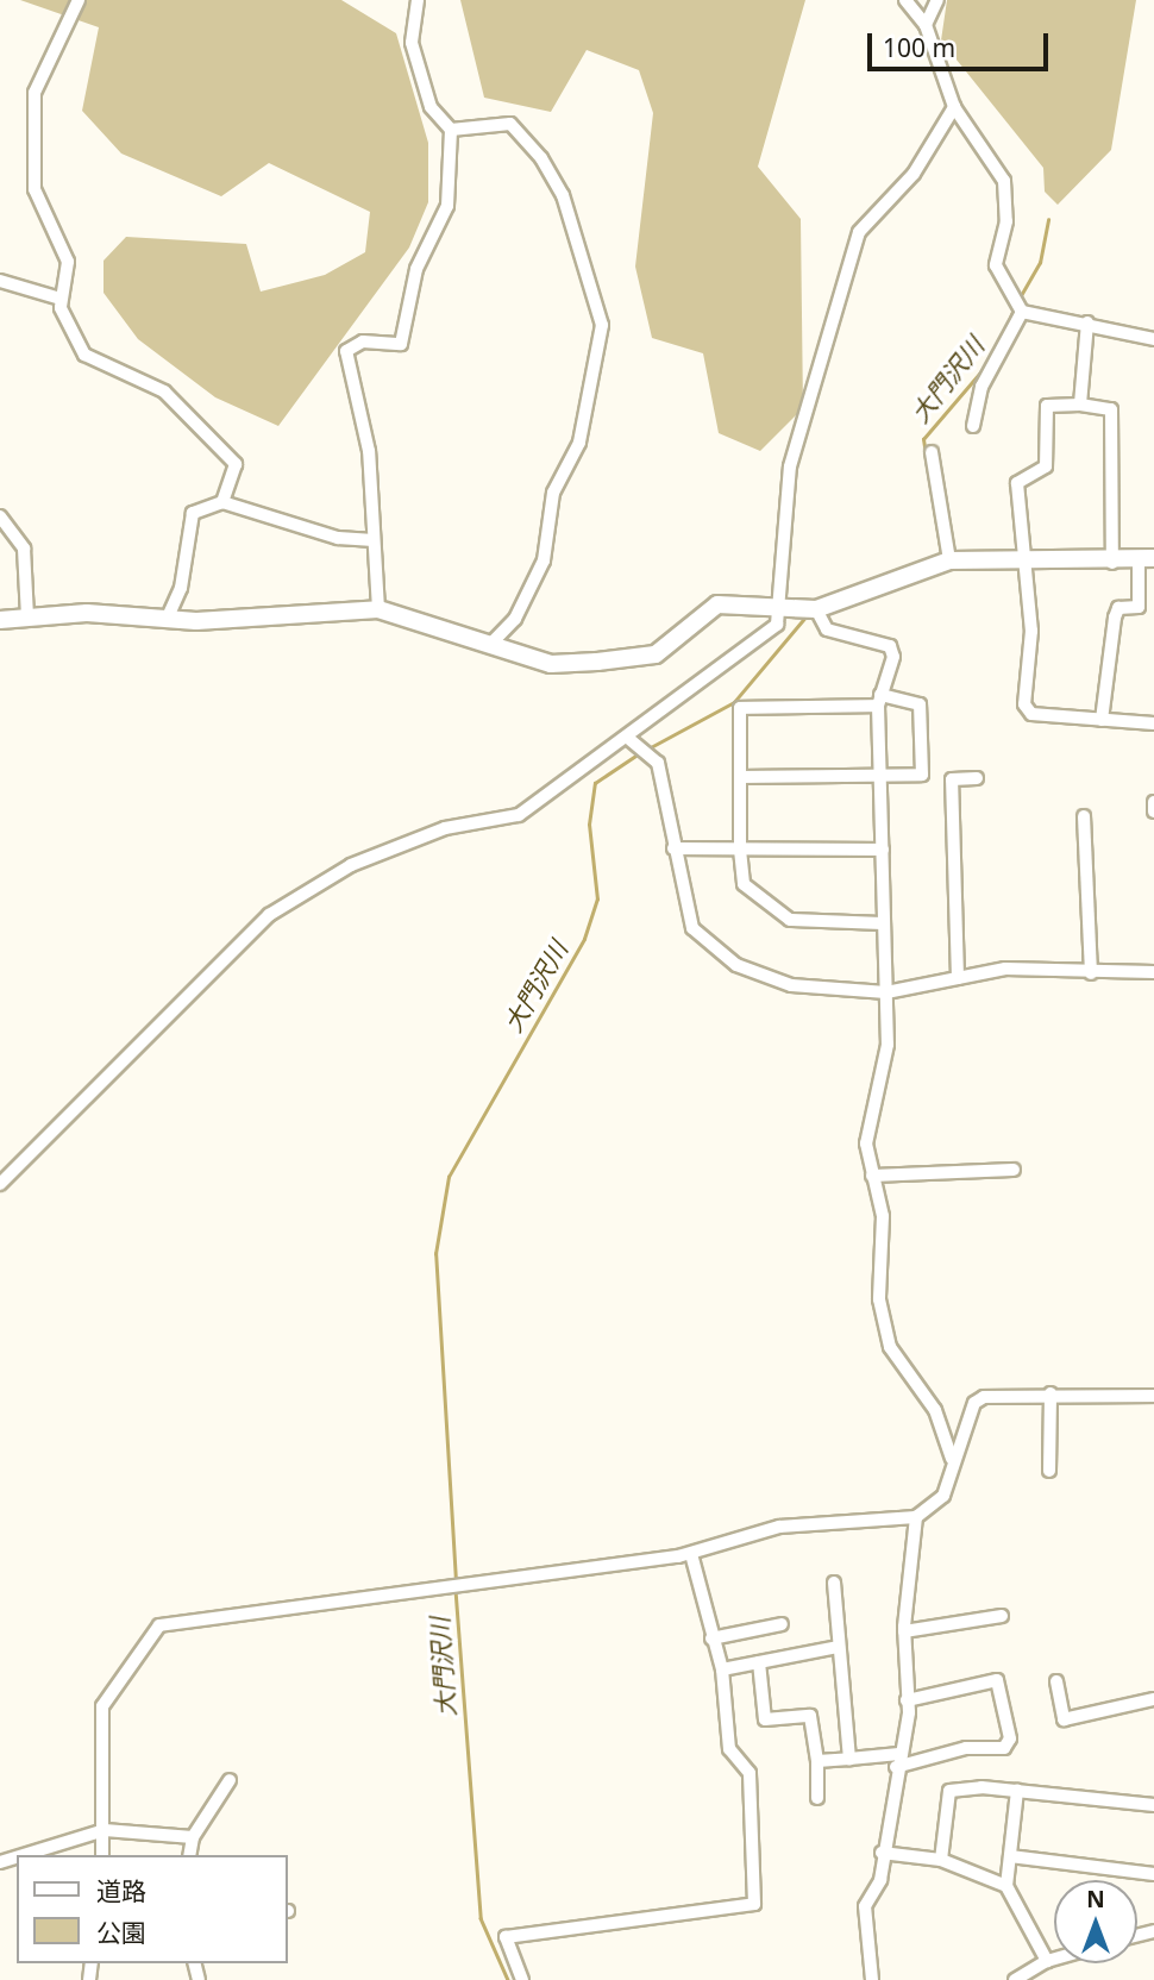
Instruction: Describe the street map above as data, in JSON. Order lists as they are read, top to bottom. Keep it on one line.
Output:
{"water":["大門沢川"],"legend":["道路","公園"],"scale_bar":"100 m","north":"top"}
